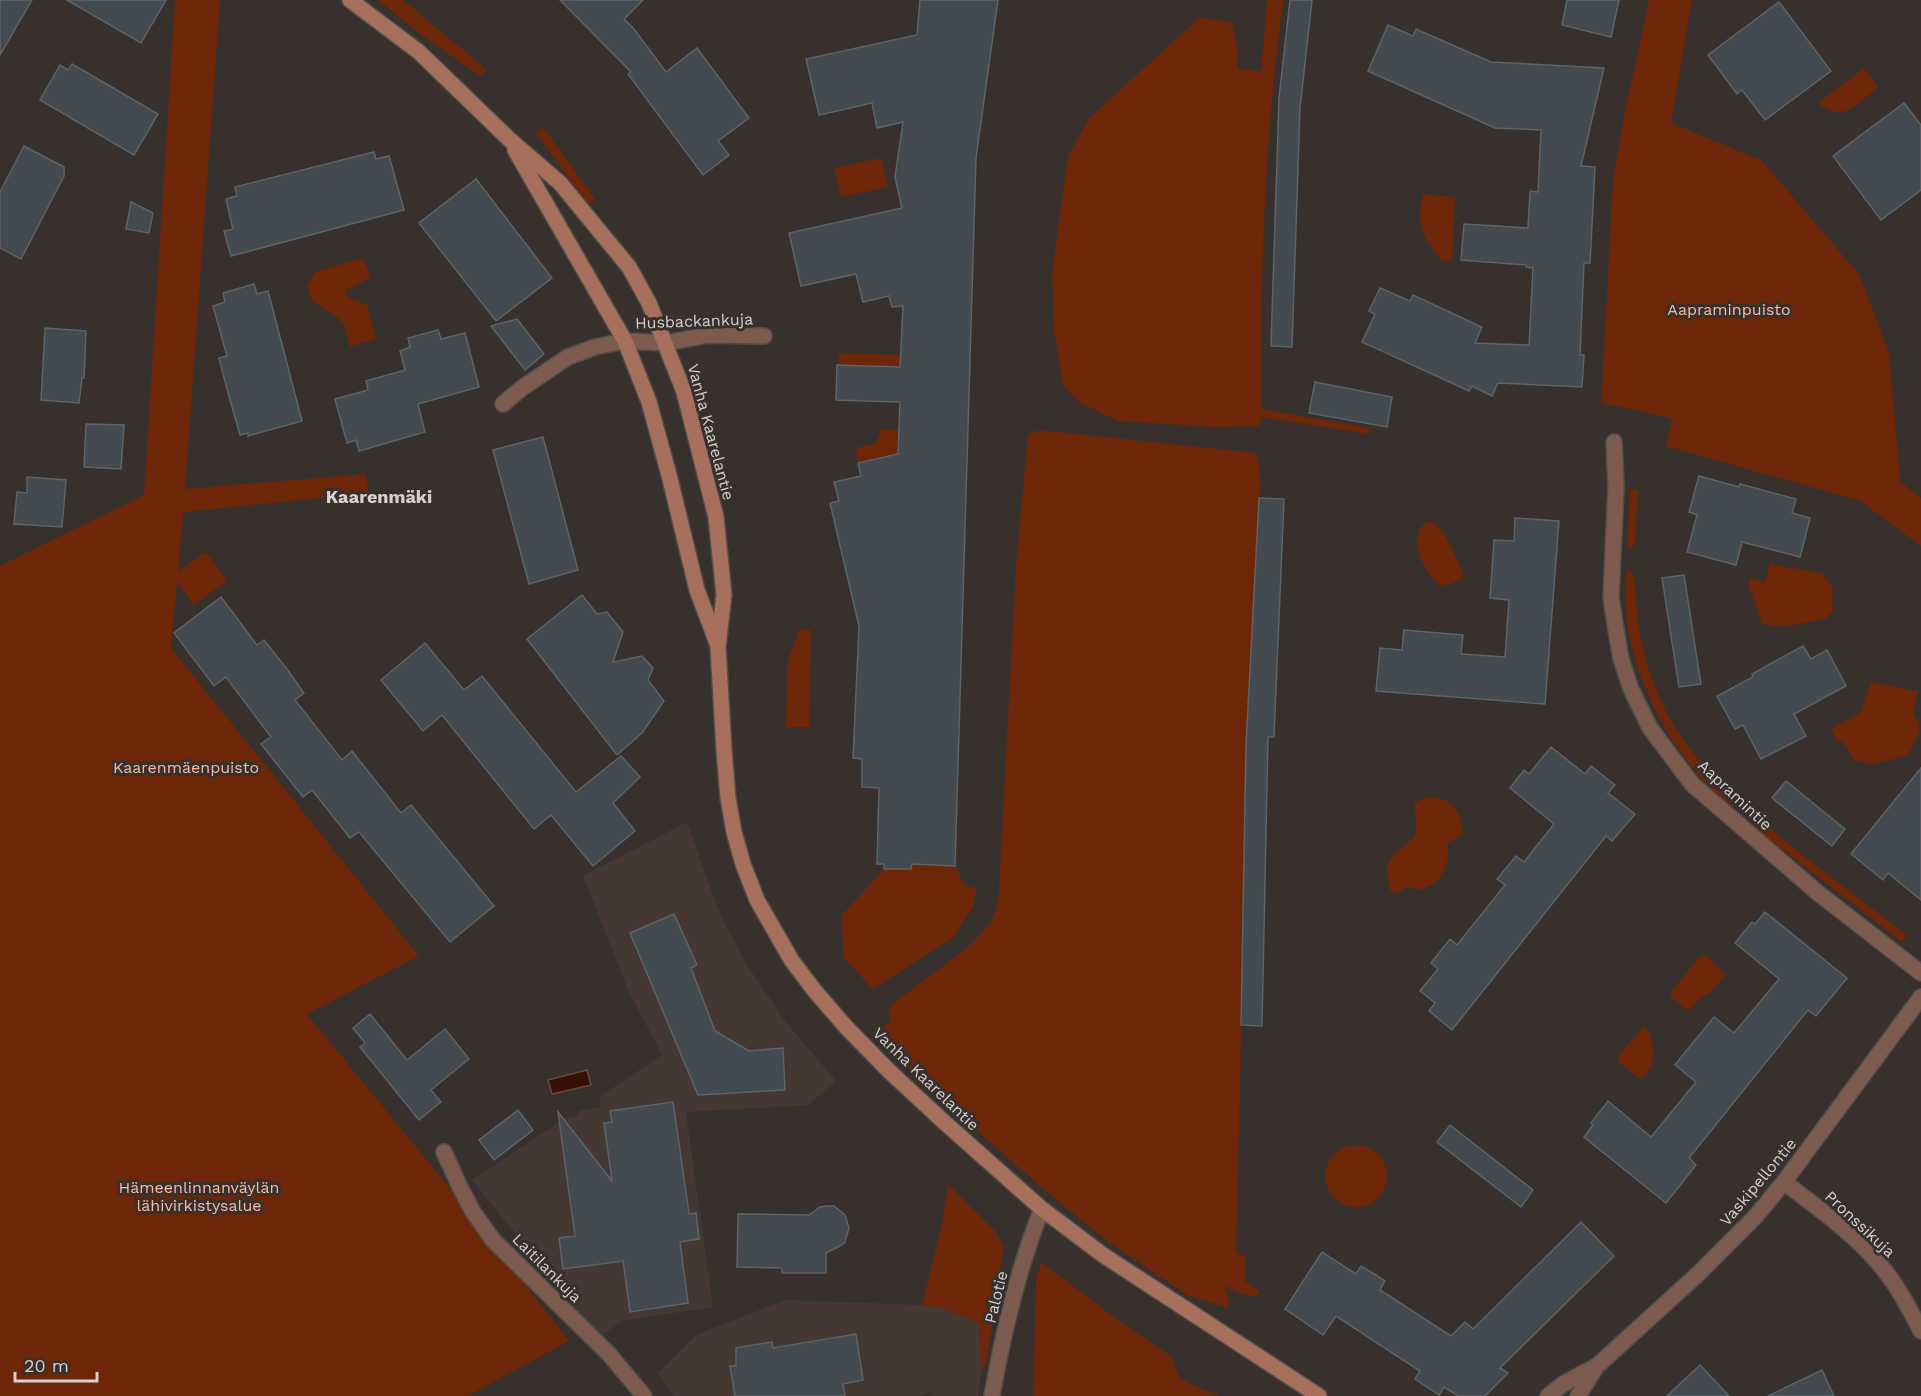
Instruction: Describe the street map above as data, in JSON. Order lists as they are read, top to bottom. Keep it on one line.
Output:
{"streets":{"main road":["Vanha Kaarelantie"],"street":["Husbackankuja","Aapramintie","Vaskipellontie","Pronssikuja","Laitilankuja","Palotie"]},"crossings":[["Husbackankuja","Vanha Kaarelantie"],["Vanha Kaarelantie","Palotie"],["Vaskipellontie","Pronssikuja"]],"districts":["Kaarenmäki"],"parks":["Aapraminpuisto","Kaarenmäenpuisto","Hämeenlinnanväylän lähivirkistysalue"],"scale_bar":"20 m"}
